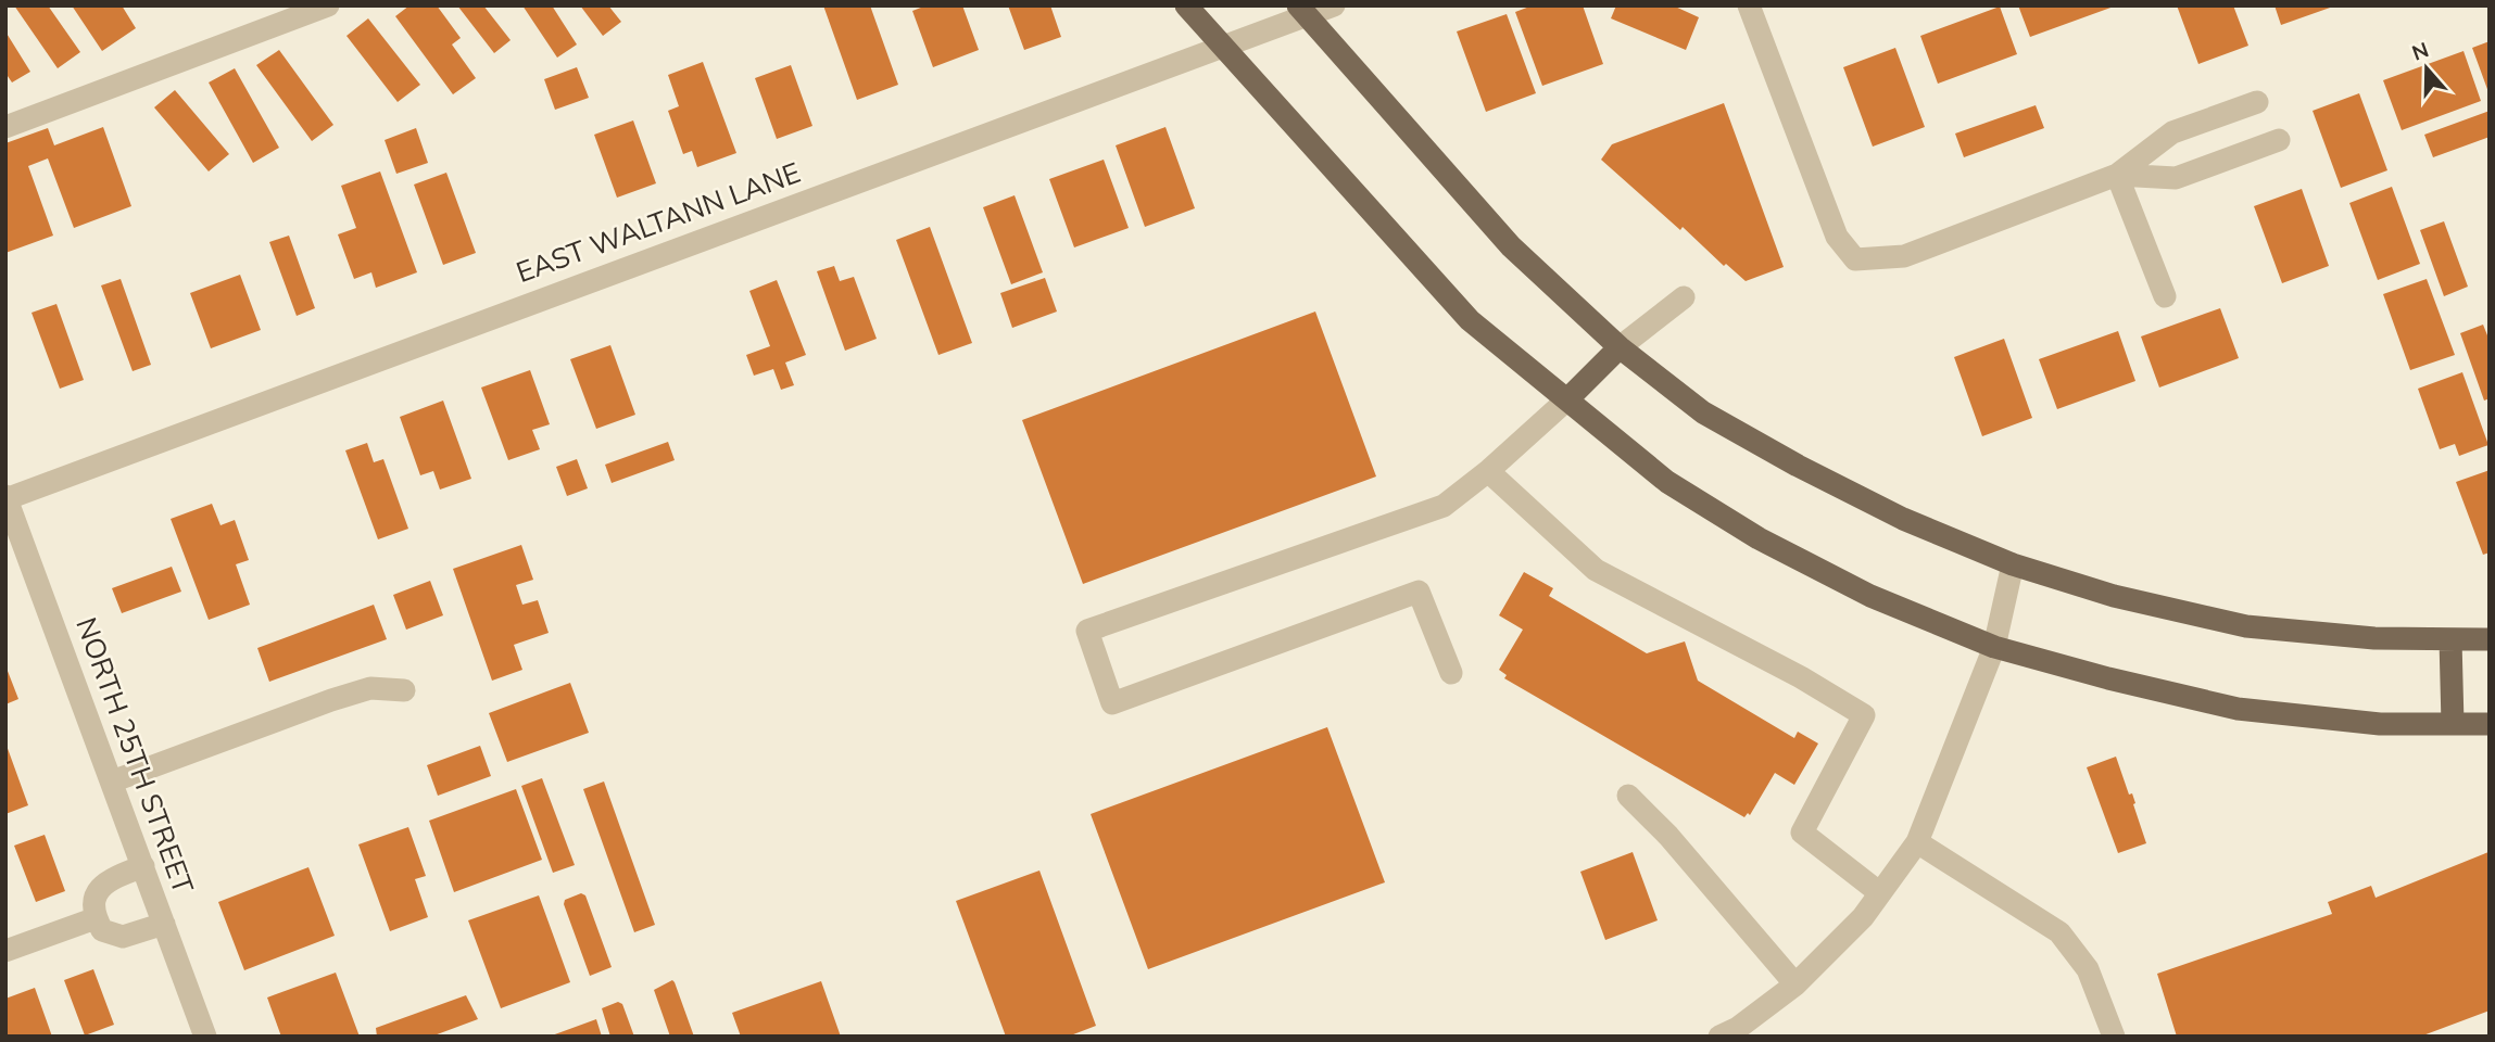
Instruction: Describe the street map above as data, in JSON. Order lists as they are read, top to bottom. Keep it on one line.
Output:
{"streets":{"street":["EAST WALTANN LANE","NORTH 25TH STREET"]},"crossings":[["EAST WALTANN LANE","NORTH 25TH STREET"]],"north":"top"}
